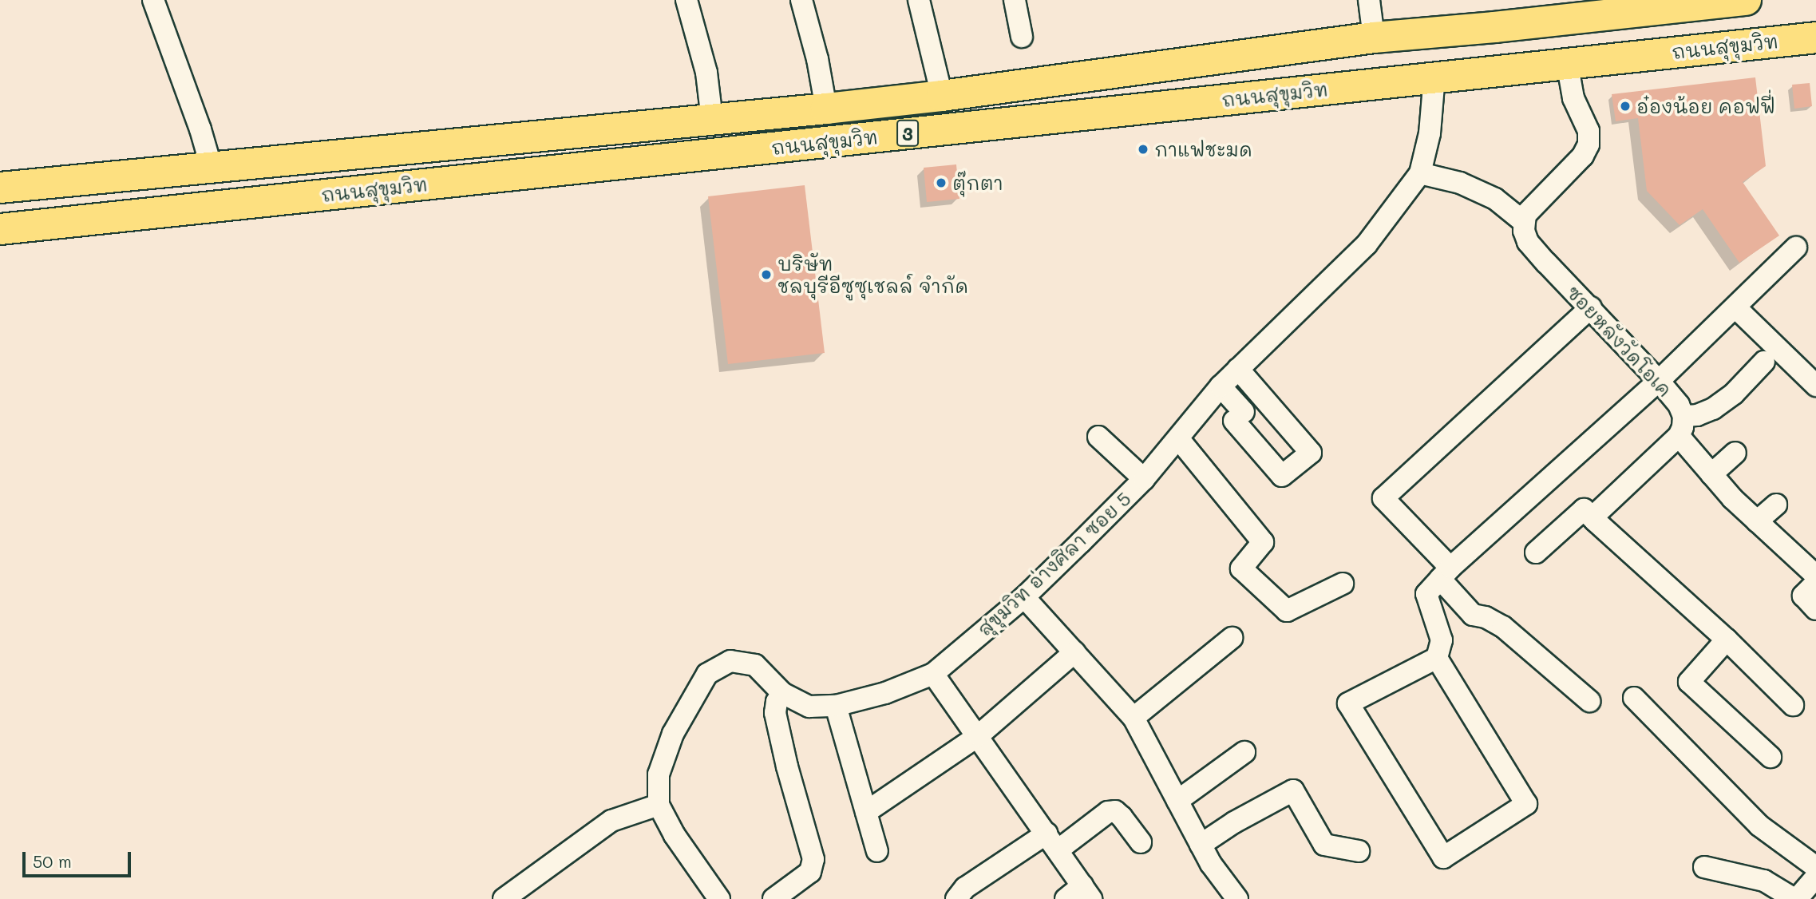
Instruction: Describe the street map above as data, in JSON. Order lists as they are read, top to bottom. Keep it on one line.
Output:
{"streets":{"highway":["ถนนสุขุมวิท","3"],"street":["ซอยหลังวัดโอเค","สุขุมวิท อ่างศิลา ซอย 5"]},"crossings":[["ถนนสุขุมวิท","สุขุมวิท อ่างศิลา ซอย 5"]],"places":["อ๋องน้อย คอฟฟี่","กาแฟชะมด","ตุ๊กตา","บริษัท ชลบุรีอีซูซุเชลล์ จำกัด"],"scale_bar":"50 m"}
